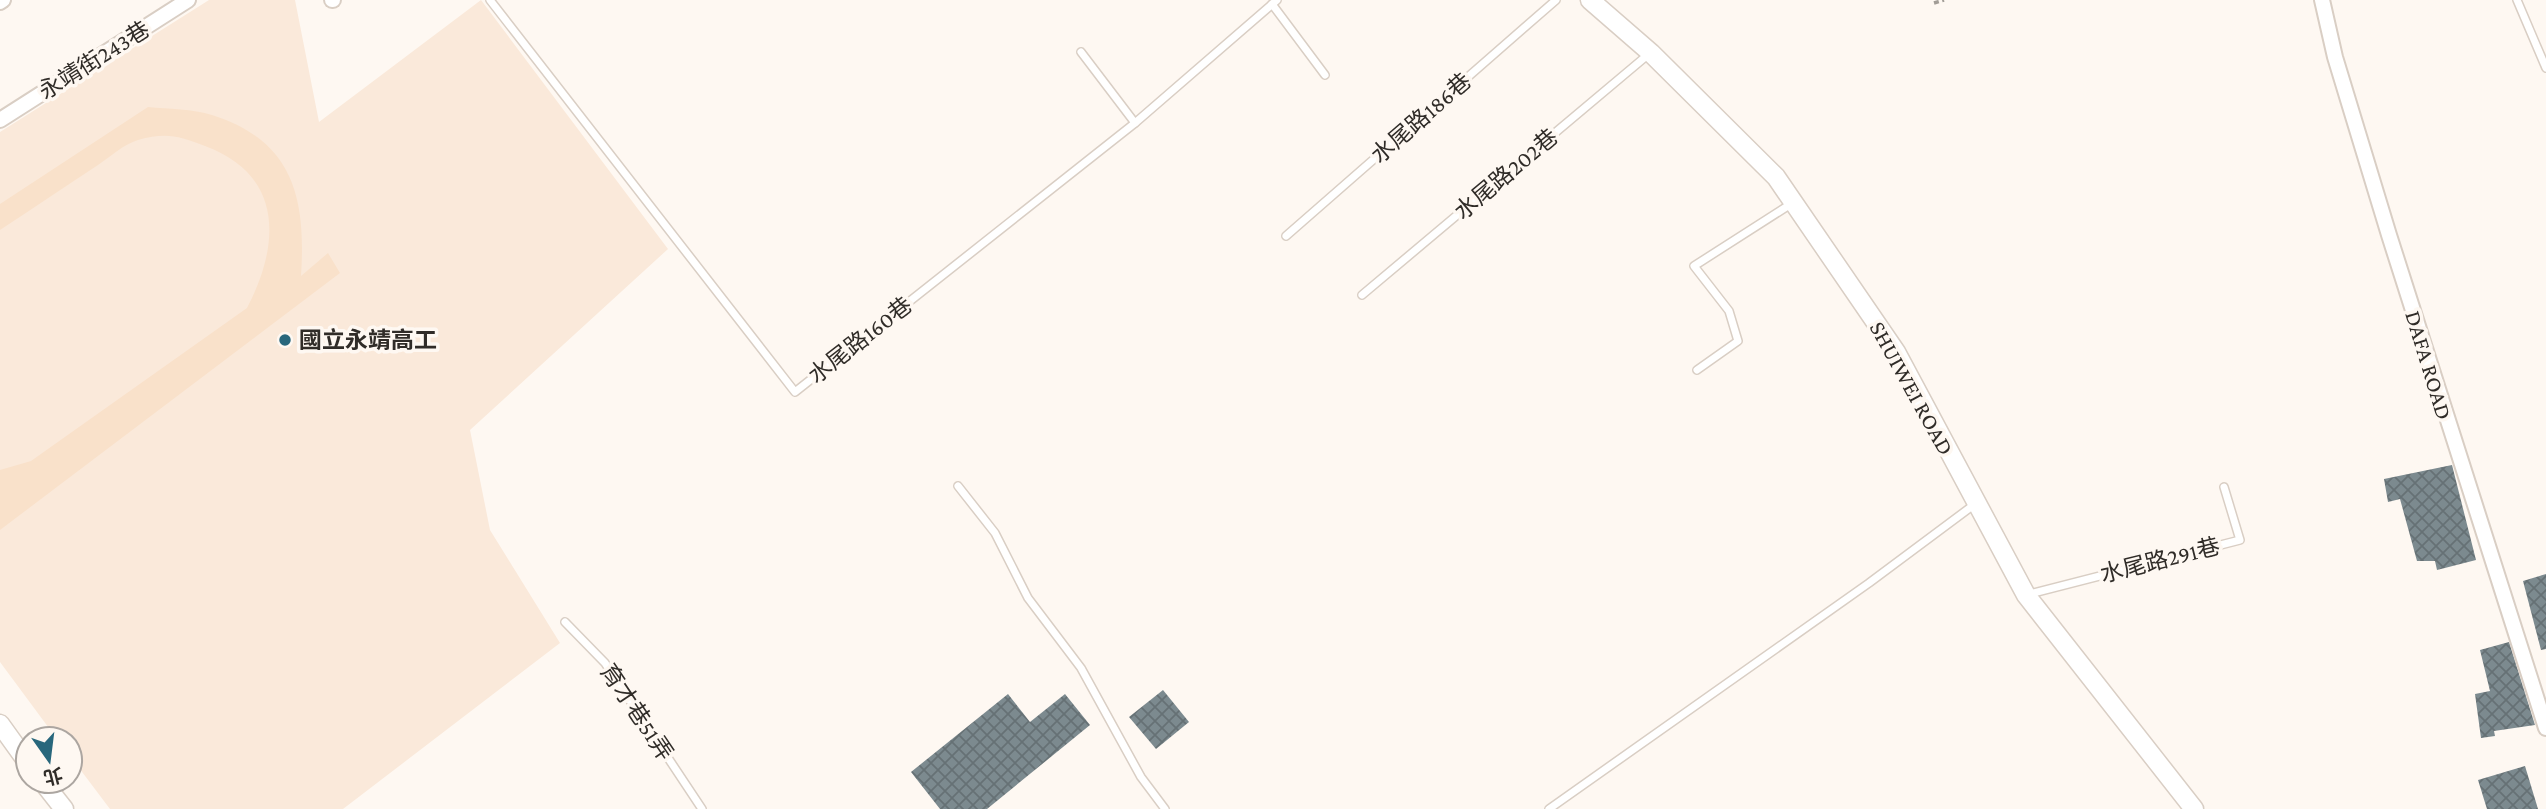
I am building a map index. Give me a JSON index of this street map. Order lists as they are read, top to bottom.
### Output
{
  "streets": {
    "street": ["永靖街243巷", "DAFA ROAD", "SHUIWEI ROAD"],
    "lane": [
      "水尾路186巷",
      "水尾路202巷",
      "水尾路160巷",
      "水尾路291巷",
      "育才巷51弄"
    ]
  },
  "crossings": [
    ["水尾路202巷", "SHUIWEI ROAD"],
    ["SHUIWEI ROAD", "水尾路291巷"]
  ],
  "places": ["國立永靖高工"],
  "north": "bottom"
}
